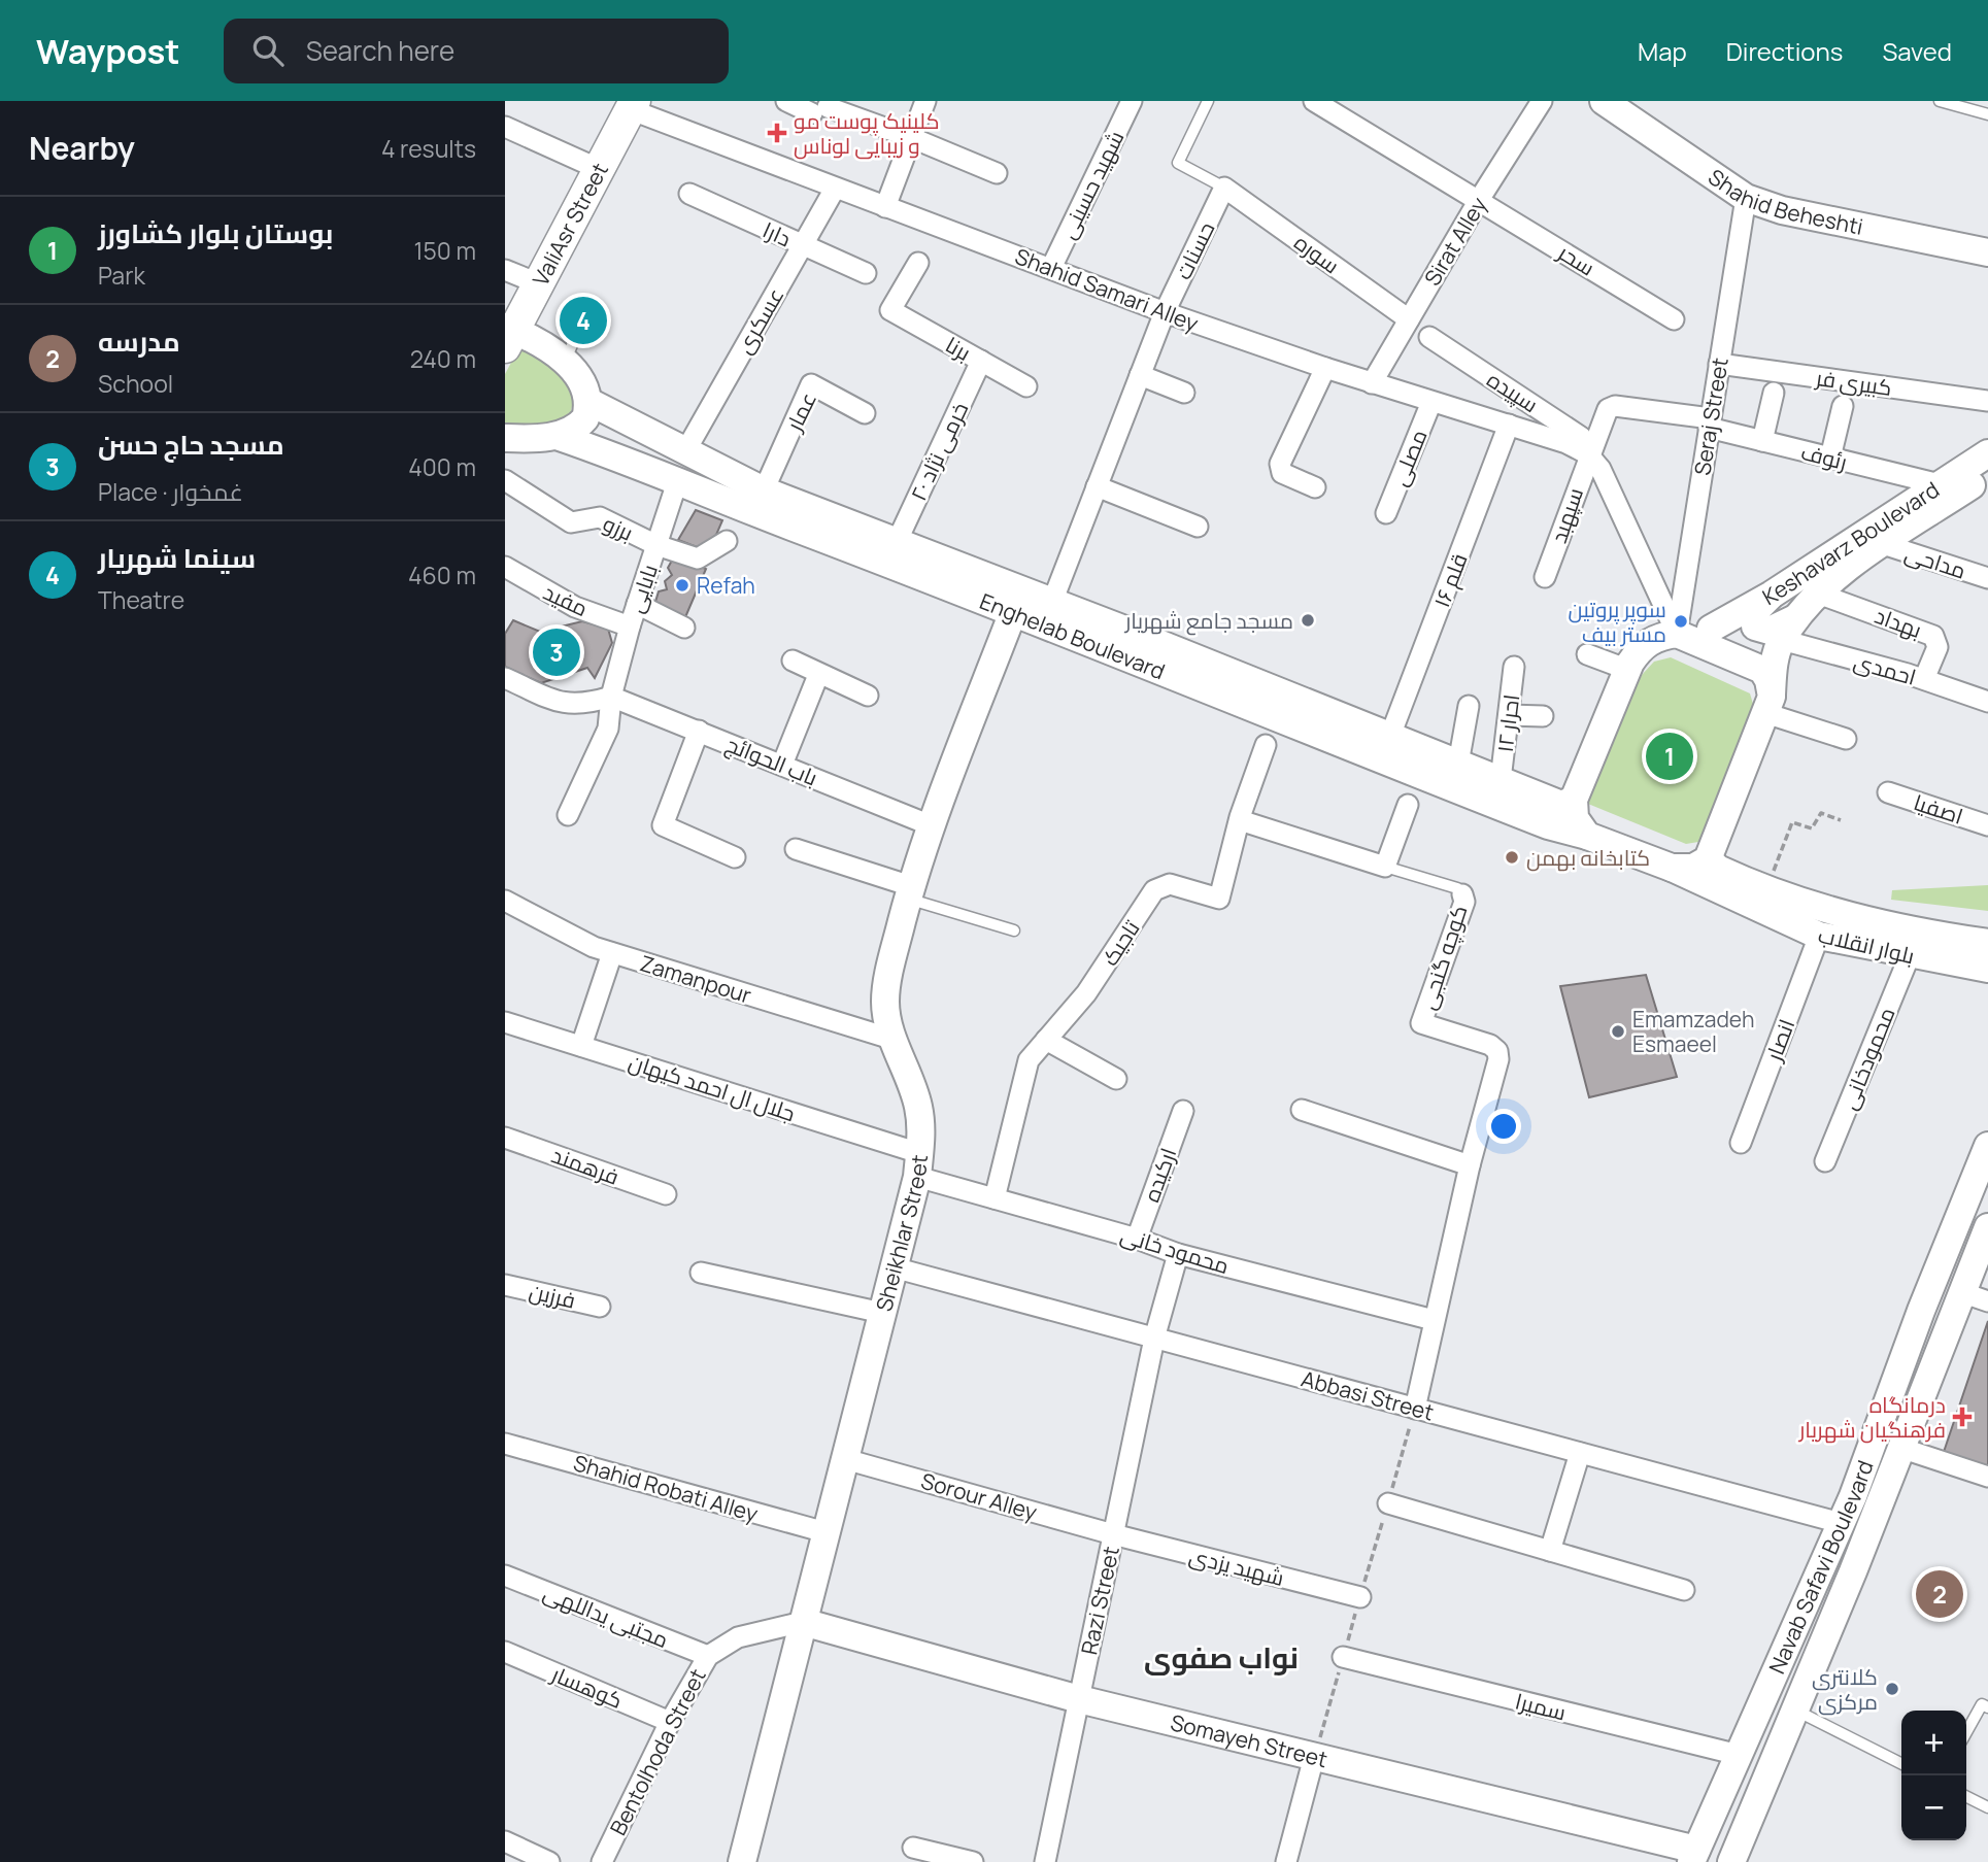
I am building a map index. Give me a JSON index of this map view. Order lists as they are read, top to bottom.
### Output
{
  "streets": {
    "main road": ["ValiAsr Street"],
    "street": [
      "شهید حسینی",
      "Shahid Beheshti",
      "دارا",
      "Sirat Alley",
      "حسنات",
      "سوره",
      "سحر",
      "Shahid Samari Alley",
      "عسکری",
      "برنا",
      "کبیری فر",
      "سپیده",
      "عمار",
      "Seraj Street",
      "خرمی نژاد ۲۰",
      "رئوف",
      "مصلی",
      "سپهبد",
      "برزو",
      "Keshavarz Boulevard",
      "مداحی",
      "قلم ۱۶",
      "بابایی",
      "مفید",
      "بهداد",
      "Enghelab Boulevard",
      "احمدی",
      "احرار ۱۲",
      "باب الحوائج",
      "اصفیا",
      "تاجیک",
      "بلوار انقلاب",
      "کوچه گنجی",
      "Zamanpour",
      "انصار",
      "محمودخانی",
      "جلال ال احمد کیهان",
      "فرهمند",
      "ارکیده",
      "Sheikhlar Street",
      "محمود خانی",
      "فرزین",
      "Abbasi Street",
      "Shahid Robati Alley",
      "Sorour Alley",
      "شهید یزدی",
      "Navab Safavi Boulevard",
      "Razi Street",
      "مجتبی یداللهی",
      "کوهسار",
      "سمیرا",
      "Somayeh Street",
      "Bentolhoda Street"
    ]
  },
  "crossings": [
    ["شهید حسینی", "Shahid Samari Alley"],
    ["Shahid Beheshti", "Seraj Street"],
    ["ValiAsr Street", "Shahid Samari Alley"],
    ["دارا", "عسکری"],
    ["Sirat Alley", "سوره"],
    ["Sirat Alley", "سحر"],
    ["Sirat Alley", "Shahid Samari Alley"],
    ["حسنات", "سوره"],
    ["حسنات", "Shahid Samari Alley"],
    ["حسنات", "Enghelab Boulevard"],
    ["Shahid Samari Alley", "عسکری"],
    ["Shahid Samari Alley", "سپیده"],
    ["Shahid Samari Alley", "مصلی"],
    ["Shahid Samari Alley", "سپهبد"],
    ["Shahid Samari Alley", "قلم ۱۶"],
    ["عسکری", "Enghelab Boulevard"],
    ["برنا", "خرمی نژاد ۲۰"],
    ["کبیری فر", "Seraj Street"],
    ["سپیده", "سپهبد"],
    ["عمار", "Enghelab Boulevard"],
    ["Seraj Street", "رئوف"],
    ["Seraj Street", "Keshavarz Boulevard"],
    ["خرمی نژاد ۲۰", "Enghelab Boulevard"],
    ["رئوف", "Keshavarz Boulevard"],
    ["برزو", "بابایی"],
    ["Keshavarz Boulevard", "مداحی"],
    ["Keshavarz Boulevard", "بهداد"],
    ["Keshavarz Boulevard", "Enghelab Boulevard"],
    ["Keshavarz Boulevard", "احمدی"],
    ["Keshavarz Boulevard", "بلوار انقلاب"],
    ["قلم ۱۶", "Enghelab Boulevard"],
    ["بابایی", "مفید"],
    ["بابایی", "Enghelab Boulevard"],
    ["بابایی", "باب الحوائج"],
    ["بهداد", "احمدی"],
    ["Enghelab Boulevard", "احرار ۱۲"],
    ["Enghelab Boulevard", "بلوار انقلاب"],
    ["Enghelab Boulevard", "Sheikhlar Street"],
    ["باب الحوائج", "Sheikhlar Street"],
    ["تاجیک", "محمود خانی"],
    ["بلوار انقلاب", "انصار"],
    ["بلوار انقلاب", "محمودخانی"],
    ["کوچه گنجی", "محمود خانی"],
    ["کوچه گنجی", "Abbasi Street"],
    ["Zamanpour", "Sheikhlar Street"],
    ["جلال ال احمد کیهان", "Sheikhlar Street"],
    ["جلال ال احمد کیهان", "محمود خانی"],
    ["ارکیده", "محمود خانی"],
    ["Sheikhlar Street", "محمود خانی"],
    ["Sheikhlar Street", "Abbasi Street"],
    ["Sheikhlar Street", "Shahid Robati Alley"],
    ["Sheikhlar Street", "Sorour Alley"],
    ["Sheikhlar Street", "Somayeh Street"],
    ["Sheikhlar Street", "Bentolhoda Street"],
    ["محمود خانی", "Razi Street"],
    ["Abbasi Street", "Navab Safavi Boulevard"],
    ["Abbasi Street", "Razi Street"],
    ["Sorour Alley", "شهید یزدی"],
    ["Sorour Alley", "Razi Street"],
    ["شهید یزدی", "Razi Street"],
    ["Navab Safavi Boulevard", "سمیرا"],
    ["Navab Safavi Boulevard", "Somayeh Street"],
    ["Razi Street", "Somayeh Street"],
    ["مجتبی یداللهی", "Bentolhoda Street"],
    ["کوهسار", "Bentolhoda Street"],
    ["Somayeh Street", "Bentolhoda Street"]
  ],
  "districts": ["نواب صفوی"],
  "places": {
    "health": ["کلینیک پوست مو و زیبایی لوناس", "درمانگاه فرهنگیان شهریار"],
    "other": [
      "Refah",
      "مسجد جامع شهریار",
      "سوپر پروتین مستر بیف",
      "کتابخانه بهمن",
      "Emamzadeh Esmaeel",
      "کلانتری مرکزی"
    ]
  },
  "page": {
    "header": "Waypost",
    "search": "Search here",
    "nav": ["Map", "Directions", "Saved"],
    "heading": ["Nearby", "4 results"],
    "list": [
      {
        "mark": "1",
        "name": "بوستان بلوار کشاورز",
        "note": "Park",
        "value": "150 m"
      },
      {
        "mark": "2",
        "name": "مدرسه",
        "note": "School",
        "value": "240 m"
      },
      {
        "mark": "3",
        "name": "مسجد حاج حسن",
        "note": "Place · غمخوار",
        "value": "400 m"
      },
      {
        "mark": "4",
        "name": "سینما شهریار",
        "note": "Theatre",
        "value": "460 m"
      }
    ],
    "pins": [
      "4",
      "3",
      "1",
      "2"
    ],
    "map_buttons": ["+", "−"]
  }
}
